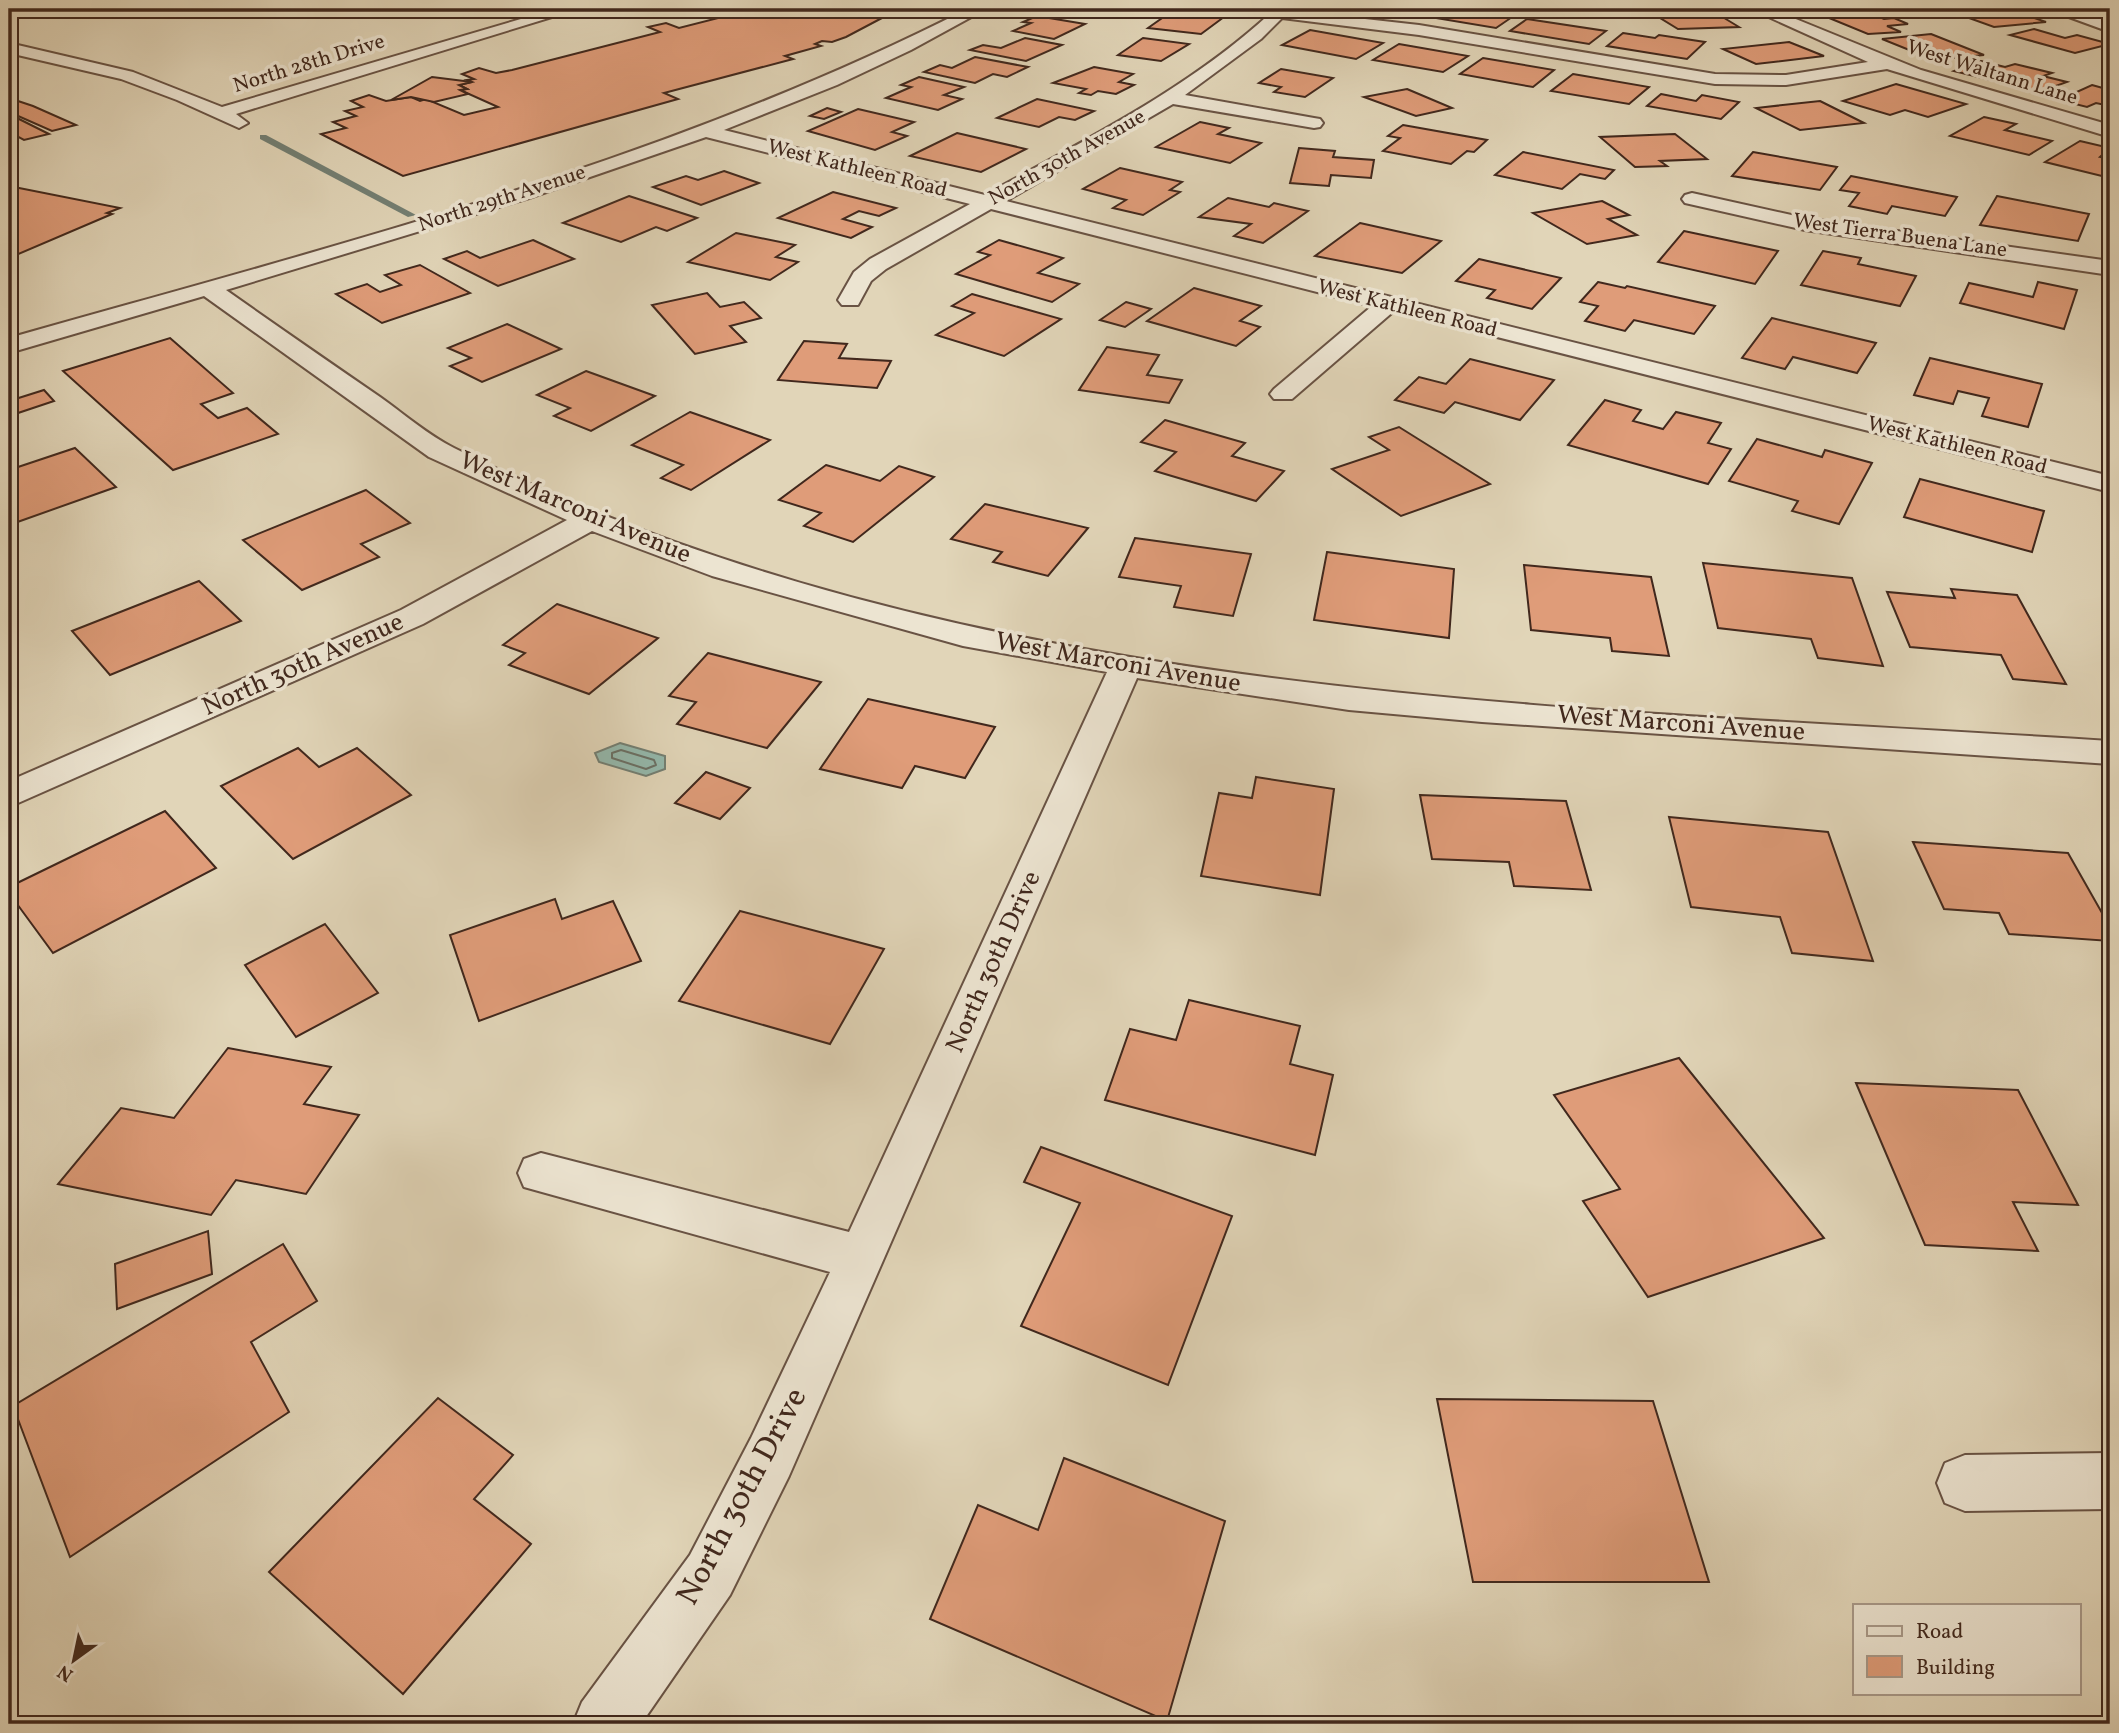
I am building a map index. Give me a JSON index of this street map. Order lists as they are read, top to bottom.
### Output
{
  "streets": {
    "street": [
      "North 28th Drive",
      "West Waltann Lane",
      "North 30th Avenue",
      "West Kathleen Road",
      "North 29th Avenue",
      "West Tierra Buena Lane",
      "West Marconi Avenue",
      "North 30th Drive"
    ]
  },
  "crossings": [
    ["West Waltann Lane", "North 30th Avenue"],
    ["North 30th Avenue", "West Kathleen Road"],
    ["North 30th Avenue", "West Marconi Avenue"],
    ["West Kathleen Road", "North 29th Avenue"],
    ["North 29th Avenue", "West Marconi Avenue"],
    ["West Marconi Avenue", "North 30th Drive"]
  ],
  "legend": ["Road", "Building"],
  "north": "bottom left"
}
